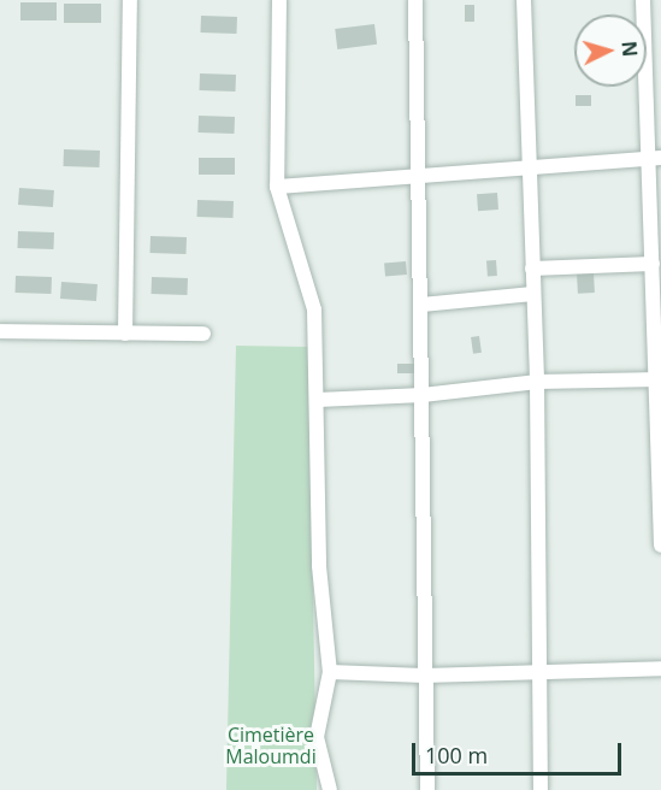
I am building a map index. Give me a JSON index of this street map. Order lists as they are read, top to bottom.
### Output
{
  "parks": ["Cimetière Maloumdi"],
  "scale_bar": "100 m",
  "north": "right"
}
